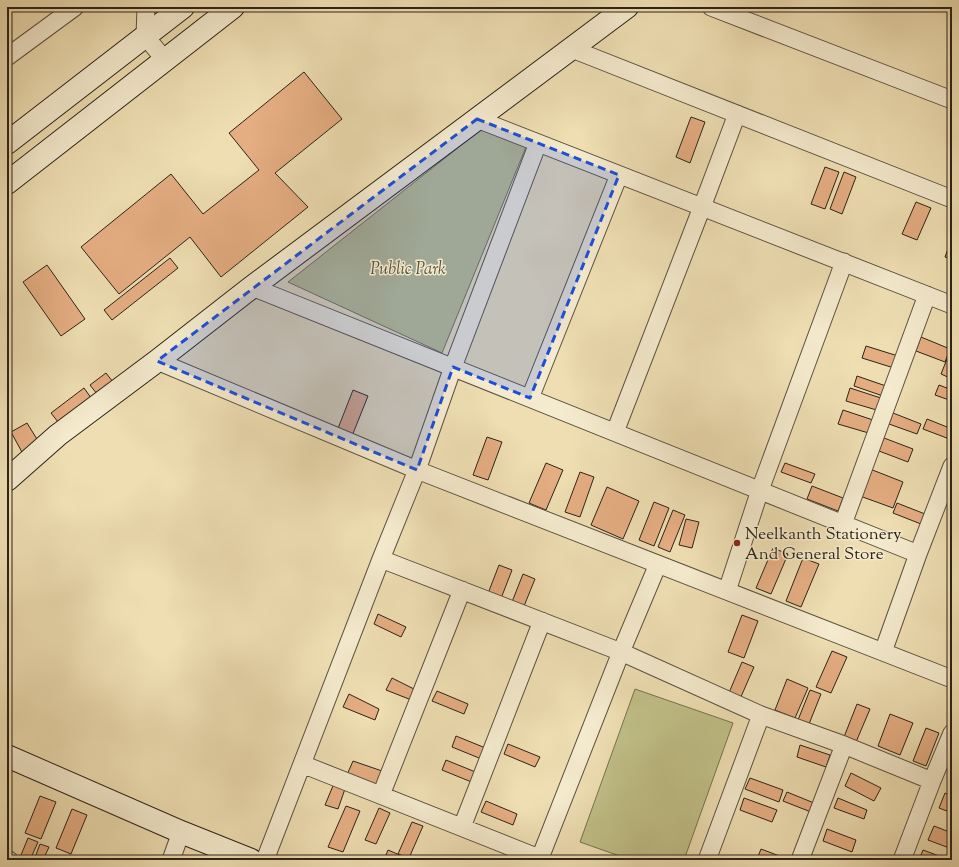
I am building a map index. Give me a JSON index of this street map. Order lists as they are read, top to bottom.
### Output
{
  "parks": ["Public Park"],
  "places": ["Neelkanth Stationery And General Store"]
}
